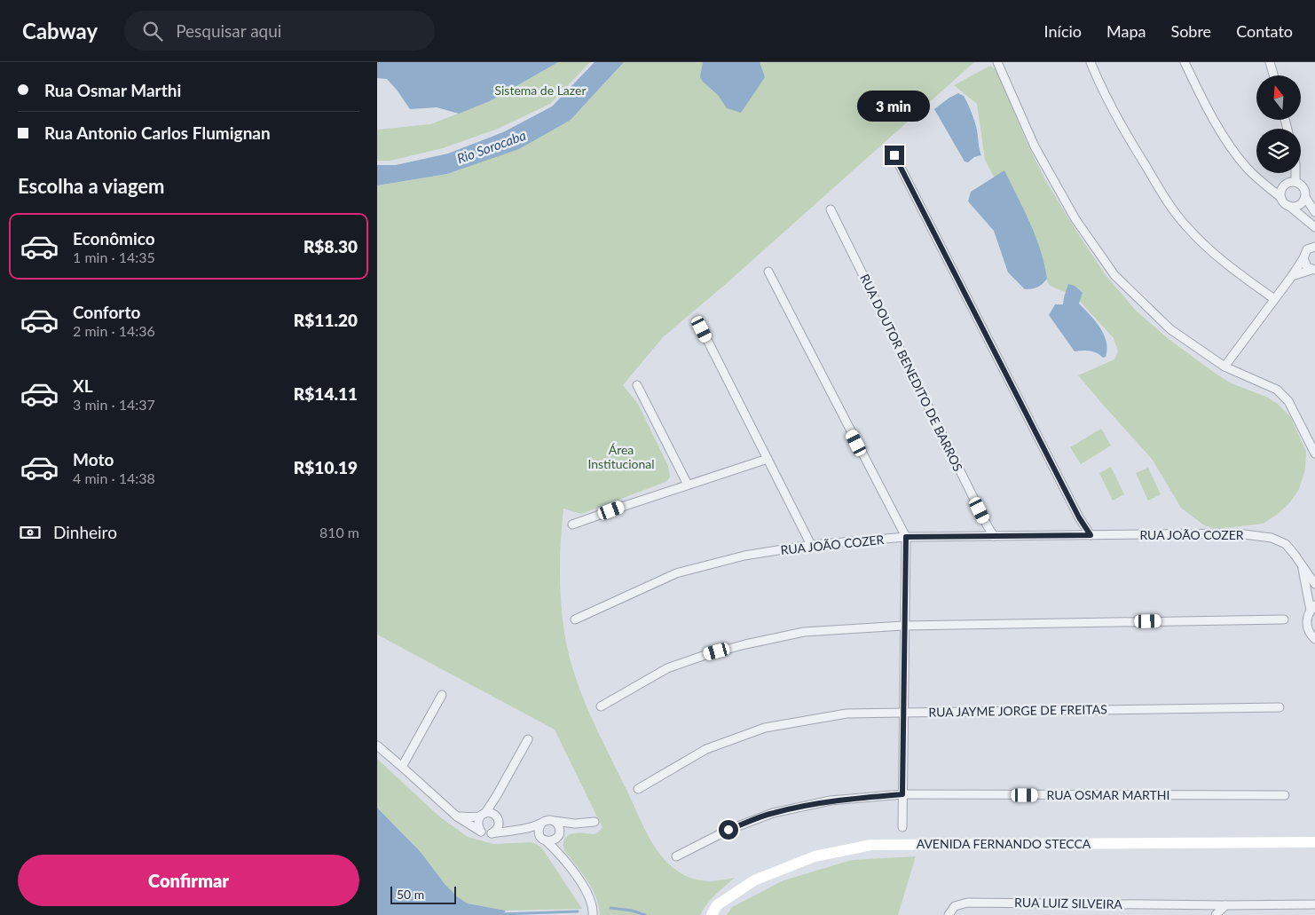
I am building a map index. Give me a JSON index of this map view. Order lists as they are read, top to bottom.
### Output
{
  "streets": {
    "street": [
      "RUA DOUTOR BENEDITO DE BARROS",
      "RUA JOÃO COZER",
      "RUA JAYME JORGE DE FREITAS",
      "RUA OSMAR MARTHI",
      "AVENIDA FERNANDO STECCA",
      "RUA LUIZ SILVEIRA"
    ]
  },
  "crossings": [
    ["RUA DOUTOR BENEDITO DE BARROS", "RUA JOÃO COZER"]
  ],
  "water": ["Rio Sorocaba"],
  "parks": ["Sistema de Lazer", "Área Institucional"],
  "scale_bar": "50 m",
  "north": "top",
  "page": {
    "header": "Cabway",
    "search": "Pesquisar aqui",
    "nav": [
      "Início",
      "Mapa",
      "Sobre",
      "Contato"
    ],
    "banner": ["Rua Osmar Marthi", "Rua Antonio Carlos Flumignan"],
    "bubble": "3 min",
    "heading": "Escolha a viagem",
    "list": [
      {
        "name": "Econômico",
        "note": "1 min · 14:35",
        "value": "R$8.30"
      },
      {
        "name": "Conforto",
        "note": "2 min · 14:36",
        "value": "R$11.20"
      },
      {
        "name": "XL",
        "note": "3 min · 14:37",
        "value": "R$14.11"
      },
      {
        "name": "Moto",
        "note": "4 min · 14:38",
        "value": "R$10.19"
      }
    ],
    "pay": ["Dinheiro", "810 m"],
    "buttons": "Confirmar",
    "scale": "50 m"
  }
}
